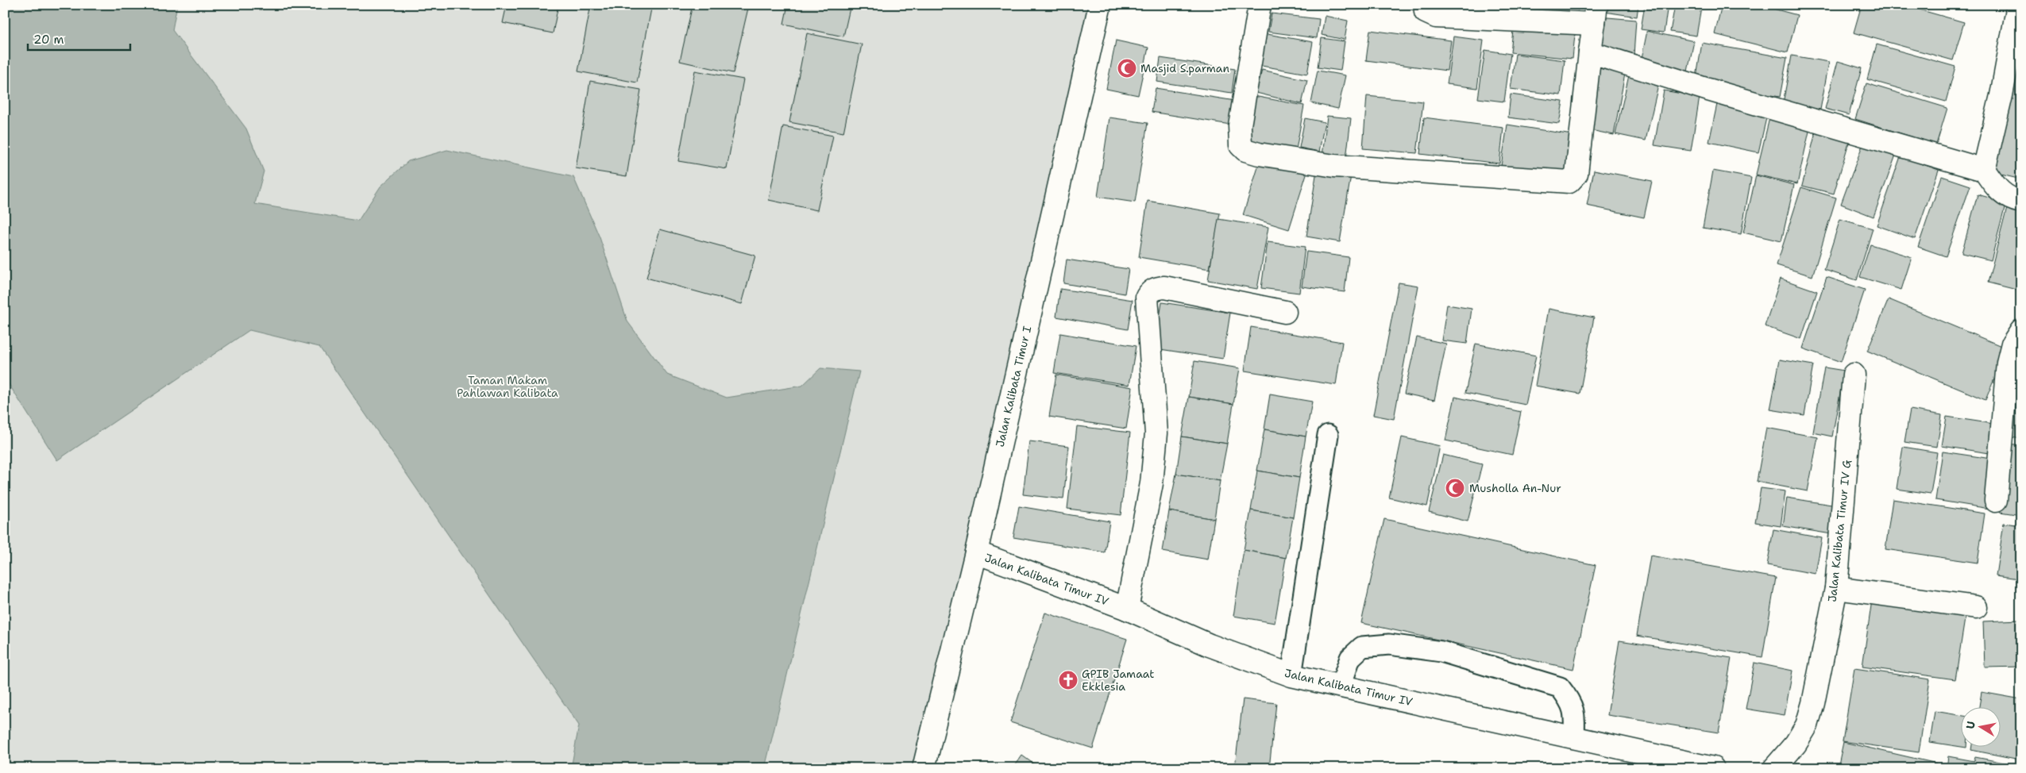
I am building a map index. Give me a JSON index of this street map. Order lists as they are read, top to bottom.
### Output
{
  "streets": {
    "street": ["Jalan Kalibata Timur I", "Jalan Kalibata Timur IV G", "Jalan Kalibata Timur IV"]
  },
  "crossings": [
    ["Jalan Kalibata Timur I", "Jalan Kalibata Timur IV"]
  ],
  "parks": ["Taman Makam Pahlawan Kalibata"],
  "places": {
    "mosque": ["Masjid S.parman", "Musholla An-Nur"],
    "church": ["GPIB Jamaat Ekklesia"]
  },
  "scale_bar": "20 m",
  "north": "left"
}
